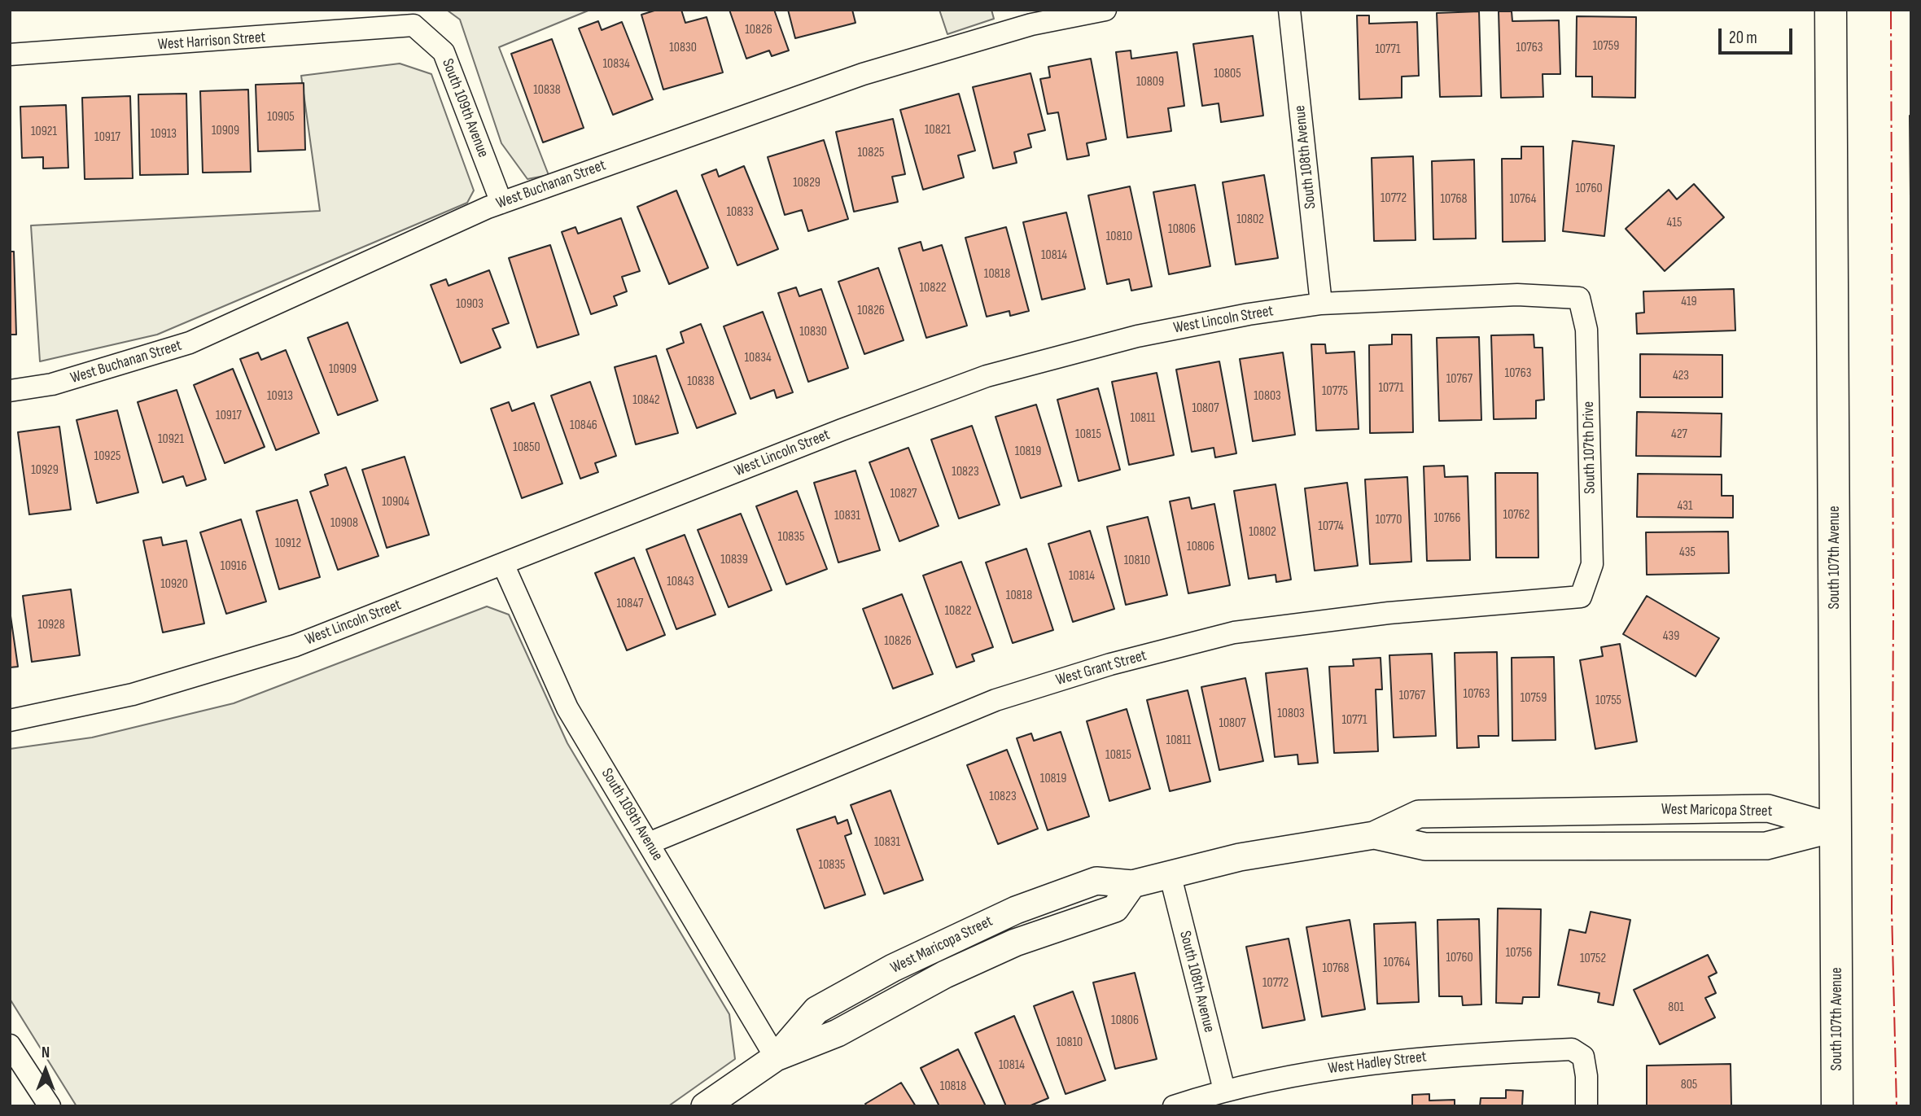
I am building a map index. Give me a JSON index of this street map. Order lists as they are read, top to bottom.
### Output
{
  "streets": {
    "main road": ["South 107th Avenue"],
    "street": [
      "West Harrison Street",
      "South 109th Avenue",
      "South 108th Avenue",
      "West Buchanan Street",
      "West Lincoln Street",
      "South 107th Drive",
      "West Grant Street",
      "West Maricopa Street",
      "West Hadley Street"
    ]
  },
  "crossings": [
    ["West Harrison Street", "South 109th Avenue"],
    ["South 109th Avenue", "West Buchanan Street"],
    ["South 109th Avenue", "West Lincoln Street"],
    ["South 109th Avenue", "West Grant Street"],
    ["South 109th Avenue", "West Maricopa Street"],
    ["South 108th Avenue", "West Lincoln Street"],
    ["South 108th Avenue", "West Maricopa Street"],
    ["South 108th Avenue", "West Hadley Street"],
    ["West Lincoln Street", "South 107th Drive"],
    ["South 107th Drive", "West Grant Street"],
    ["South 107th Avenue", "West Maricopa Street"]
  ],
  "house_numbers": [
    "10826",
    "10759",
    "10830",
    "10763",
    "10771",
    "10834",
    "10805",
    "10809",
    "10838",
    "10905",
    "10821",
    "10909",
    "10921",
    "10913",
    "10917",
    "10825",
    "10829",
    "10760",
    "10772",
    "10768",
    "10764",
    "10833",
    "10802",
    "415",
    "10806",
    "10810",
    "10814",
    "10818",
    "10822",
    "419",
    "10903",
    "10826",
    "10830",
    "10834",
    "10909",
    "10763",
    "423",
    "10767",
    "10838",
    "10771",
    "10775",
    "10913",
    "10803",
    "10842",
    "10807",
    "10917",
    "10811",
    "10846",
    "10815",
    "427",
    "10921",
    "10850",
    "10819",
    "10925",
    "10929",
    "10823",
    "10827",
    "10904",
    "431",
    "10762",
    "10831",
    "10766",
    "10770",
    "10908",
    "10774",
    "10802",
    "10835",
    "10912",
    "10806",
    "435",
    "10839",
    "10810",
    "10916",
    "10814",
    "10843",
    "10920",
    "10818",
    "10847",
    "10822",
    "10928",
    "439",
    "10826",
    "10763",
    "10767",
    "10759",
    "10755",
    "10803",
    "10771",
    "10807",
    "10811",
    "10815",
    "10819",
    "10823",
    "10831",
    "10835",
    "10756",
    "10760",
    "10752",
    "10764",
    "10768",
    "10772",
    "801",
    "10806",
    "10810",
    "10814",
    "805",
    "10818"
  ],
  "scale_bar": "20 m",
  "north": "top"
}
